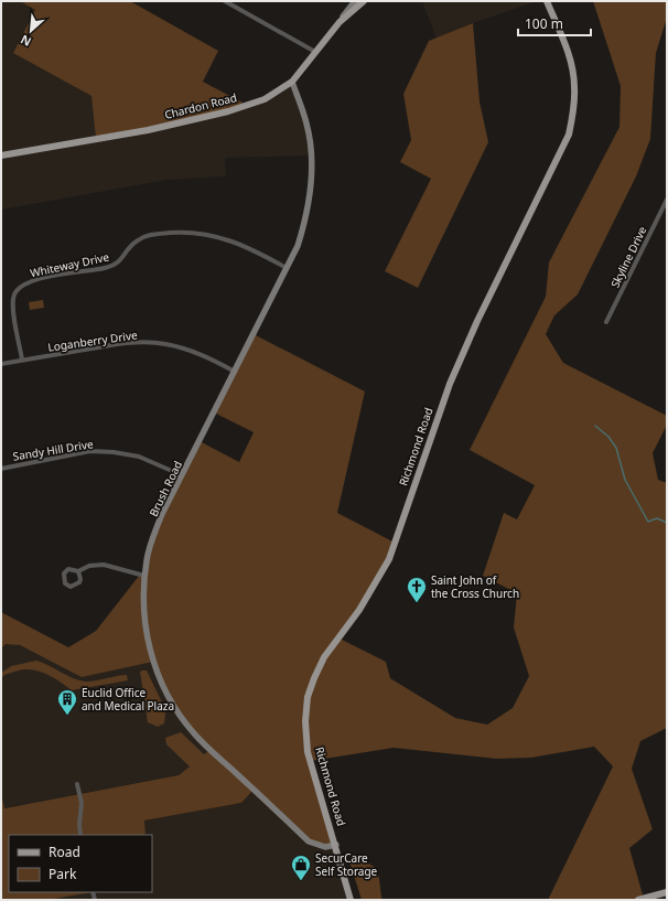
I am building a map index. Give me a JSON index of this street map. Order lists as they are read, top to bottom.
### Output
{
  "streets": {
    "main road": ["Chardon Road", "Richmond Road"],
    "street": [
      "Skyline Drive",
      "Whiteway Drive",
      "Loganberry Drive",
      "Sandy Hill Drive",
      "Brush Road"
    ]
  },
  "crossings": [
    ["Chardon Road", "Brush Road"],
    ["Whiteway Drive", "Loganberry Drive"],
    ["Whiteway Drive", "Brush Road"],
    ["Loganberry Drive", "Brush Road"],
    ["Richmond Road", "Brush Road"],
    ["Sandy Hill Drive", "Brush Road"]
  ],
  "places": {
    "church": ["Saint John of the Cross Church"],
    "building": ["Euclid Office and Medical Plaza"],
    "shop": ["SecurCare Self Storage"]
  },
  "legend": ["Road", "Park"],
  "scale_bar": "100 m",
  "north": "bottom left"
}
